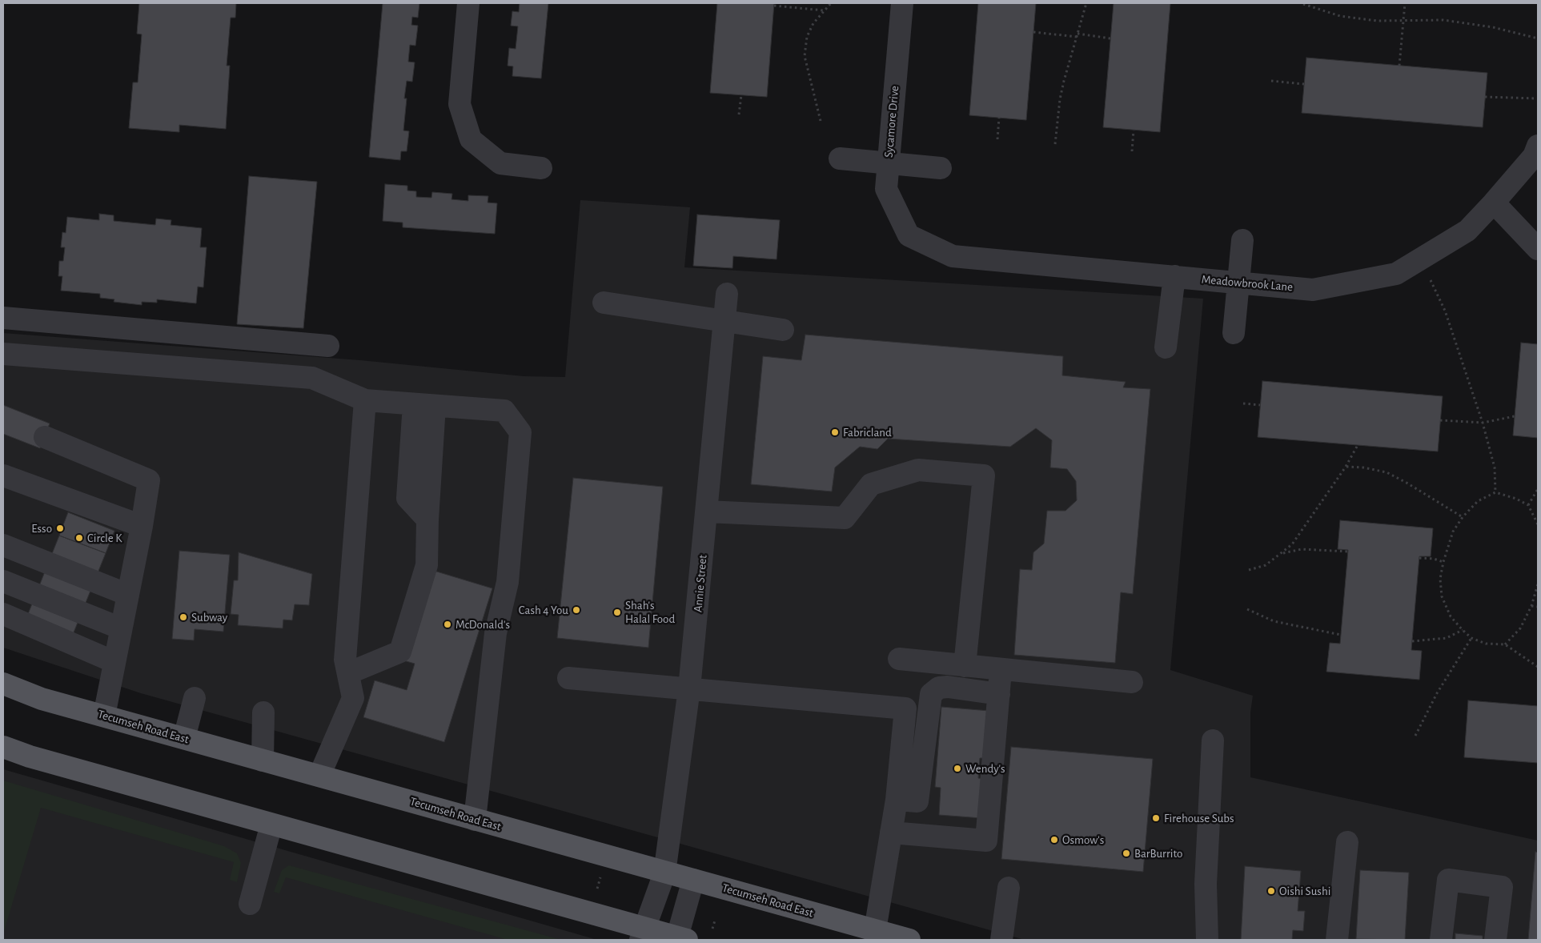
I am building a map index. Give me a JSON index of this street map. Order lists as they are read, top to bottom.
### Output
{
  "streets": {
    "main road": ["Tecumseh Road East"],
    "street": ["Sycamore Drive", "Meadowbrook Lane", "Annie Street"]
  },
  "crossings": [
    ["Sycamore Drive", "Meadowbrook Lane"],
    ["Annie Street", "Tecumseh Road East"]
  ],
  "places": [
    "Fabricland",
    "Esso",
    "Circle K",
    "Cash 4 You",
    "Shah's Halal Food",
    "Subway",
    "McDonald's",
    "Wendy's",
    "Firehouse Subs",
    "Osmow's",
    "BarBurrito",
    "Oishi Sushi"
  ]
}
